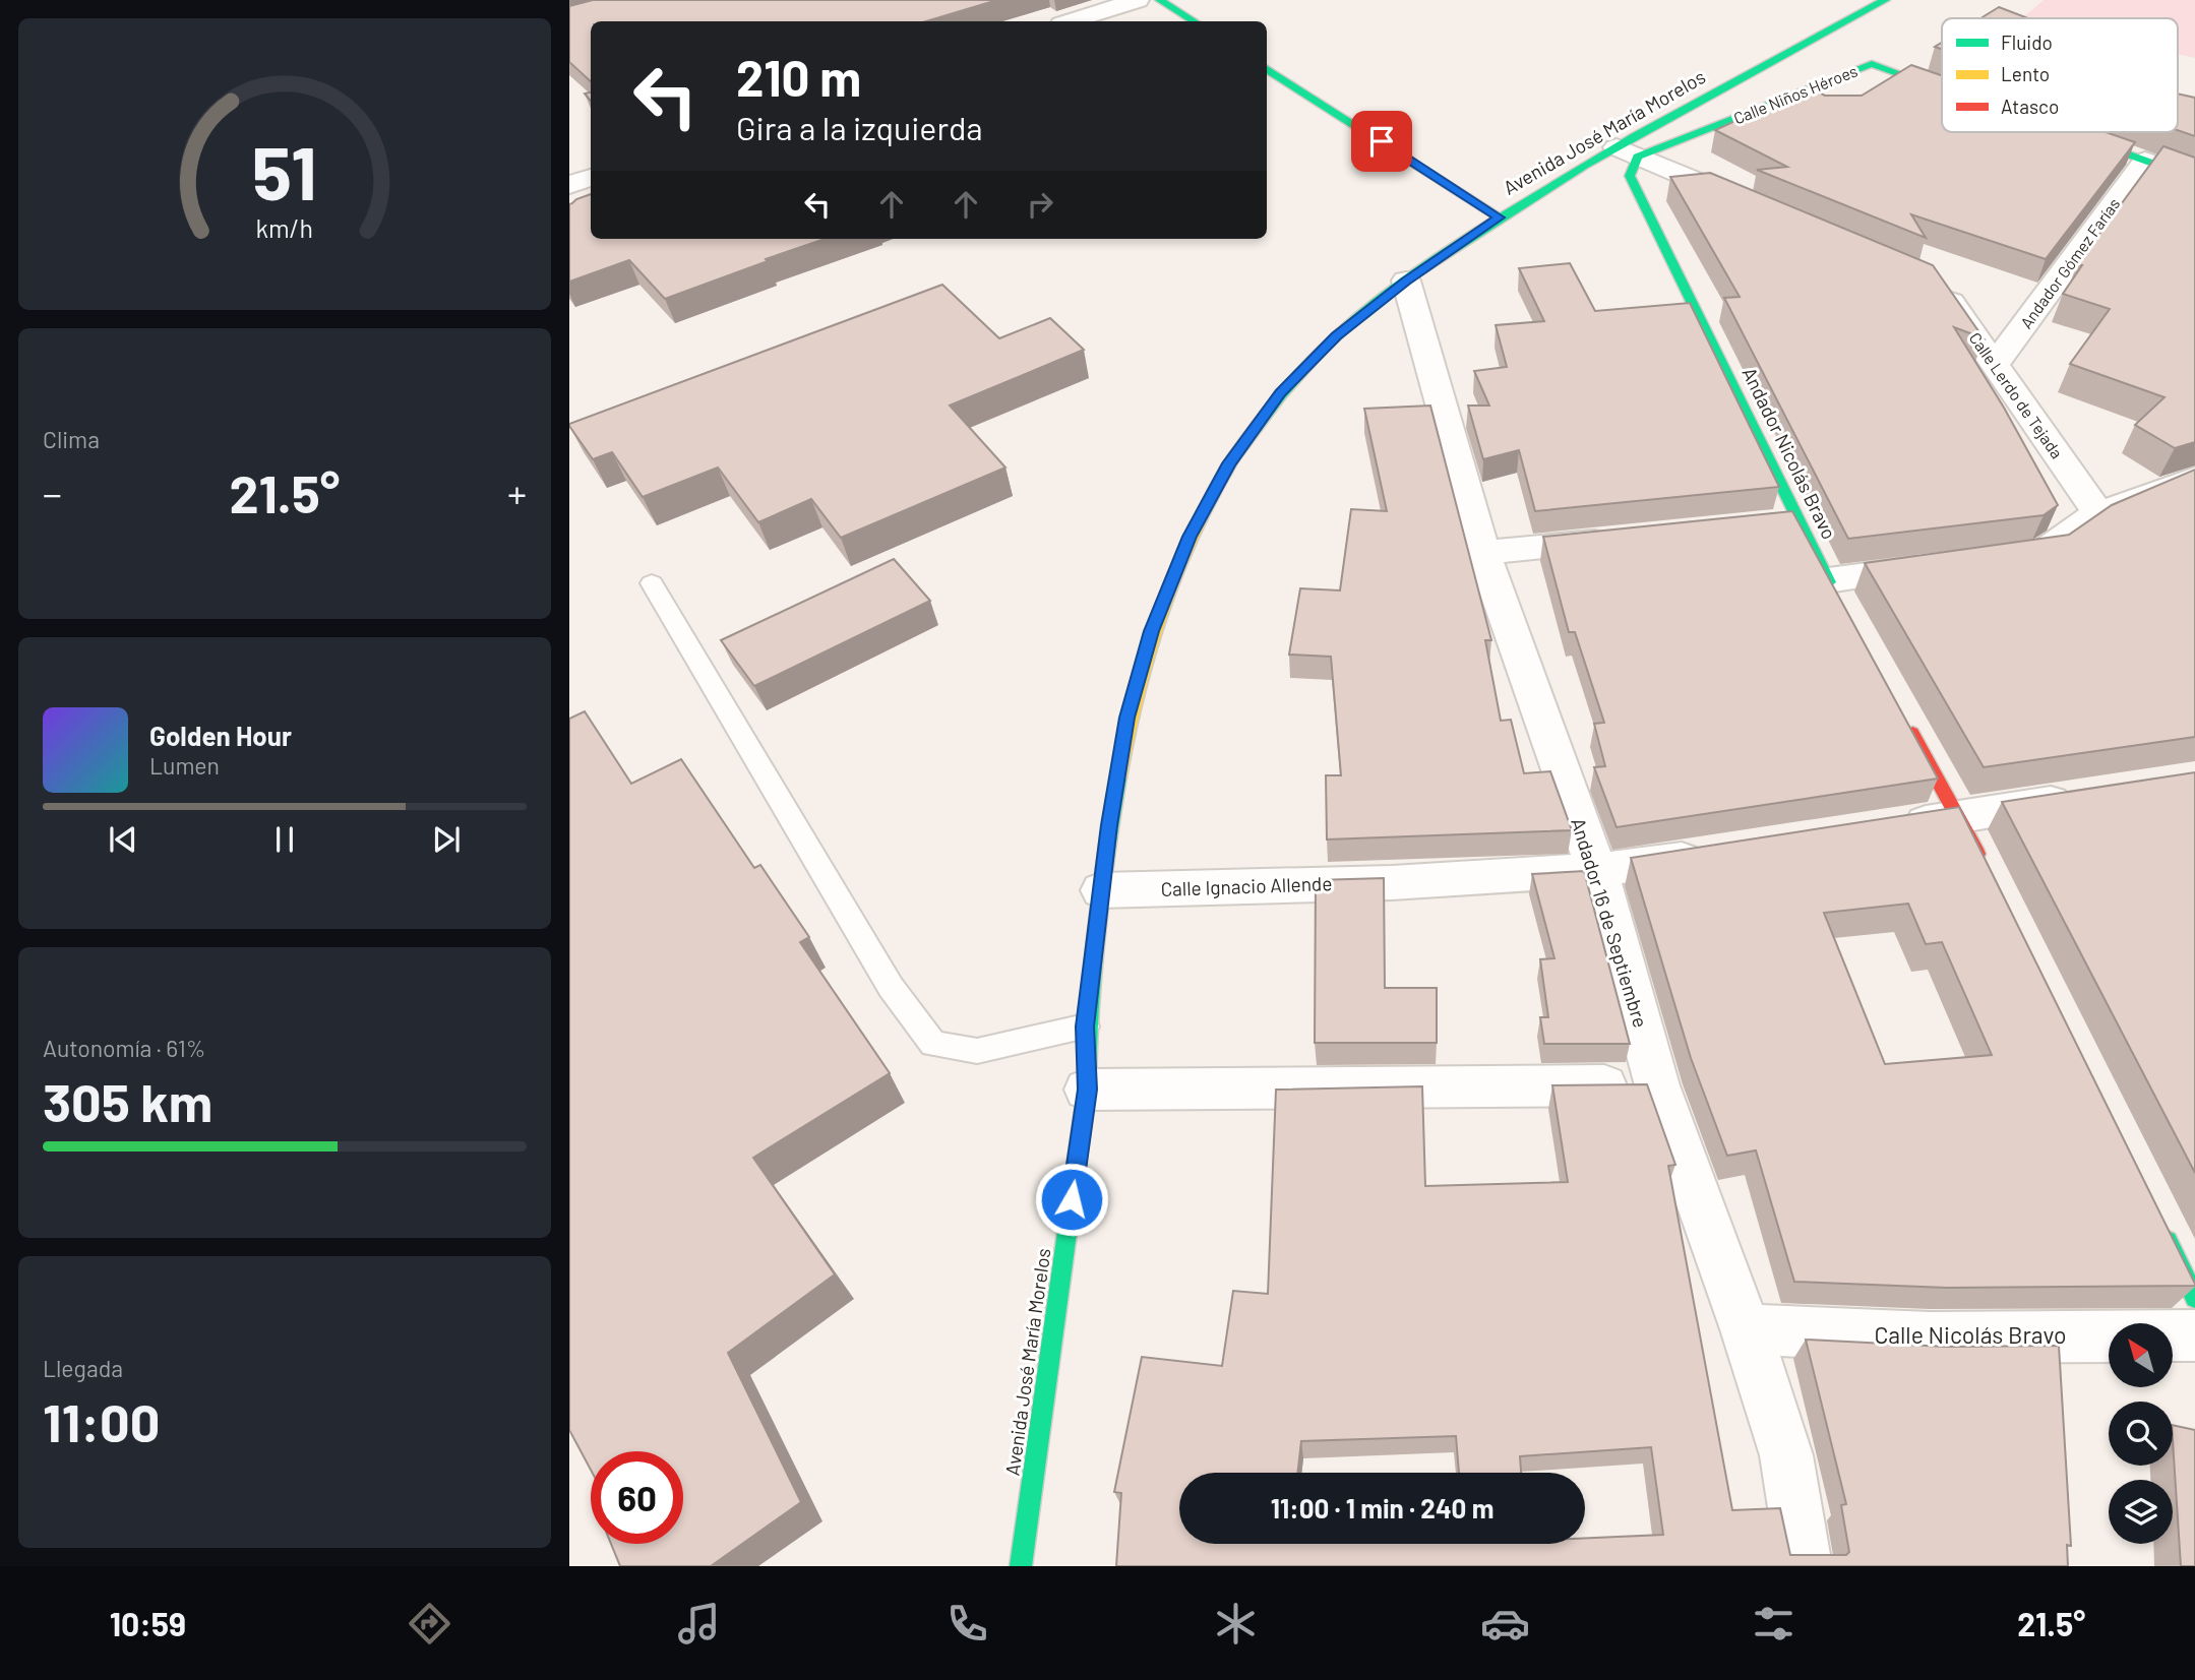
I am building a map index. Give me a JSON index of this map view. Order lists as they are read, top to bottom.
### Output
{
  "streets": {
    "main road": ["Calle Niños Héroes", "Avenida José María Morelos", "Andador Nicolás Bravo"],
    "street": [
      "Andador Gómez Farías",
      "Calle Lerdo de Tejada",
      "Calle Ignacio Allende",
      "Andador 16 de Septiembre",
      "Calle Nicolás Bravo"
    ]
  },
  "crossings": [
    ["Calle Niños Héroes", "Avenida José María Morelos"],
    ["Calle Niños Héroes", "Andador Nicolás Bravo"],
    ["Avenida José María Morelos", "Andador Nicolás Bravo"],
    ["Avenida José María Morelos", "Calle Ignacio Allende"],
    ["Avenida José María Morelos", "Andador 16 de Septiembre"],
    ["Andador Gómez Farías", "Calle Lerdo de Tejada"],
    ["Calle Ignacio Allende", "Andador 16 de Septiembre"],
    ["Andador 16 de Septiembre", "Calle Nicolás Bravo"]
  ],
  "legend": ["Fluido", "Lento", "Atasco"],
  "north": "top left",
  "page": {
    "turn": ["210 m", "Gira a la izquierda"],
    "tile": [
      "Clima",
      ["Autonomía · 61%", "305 km"],
      ["Llegada", "11:00"]
    ],
    "heat": ["−", "21.5°", "+"],
    "song": ["Golden Hour", "Lumen"],
    "limit": "60",
    "trip": "11:00 · 1 min · 240 m",
    "tabs": ["10:59", "21.5°"],
    "gauge": ["51", "km/h"]
  }
}
